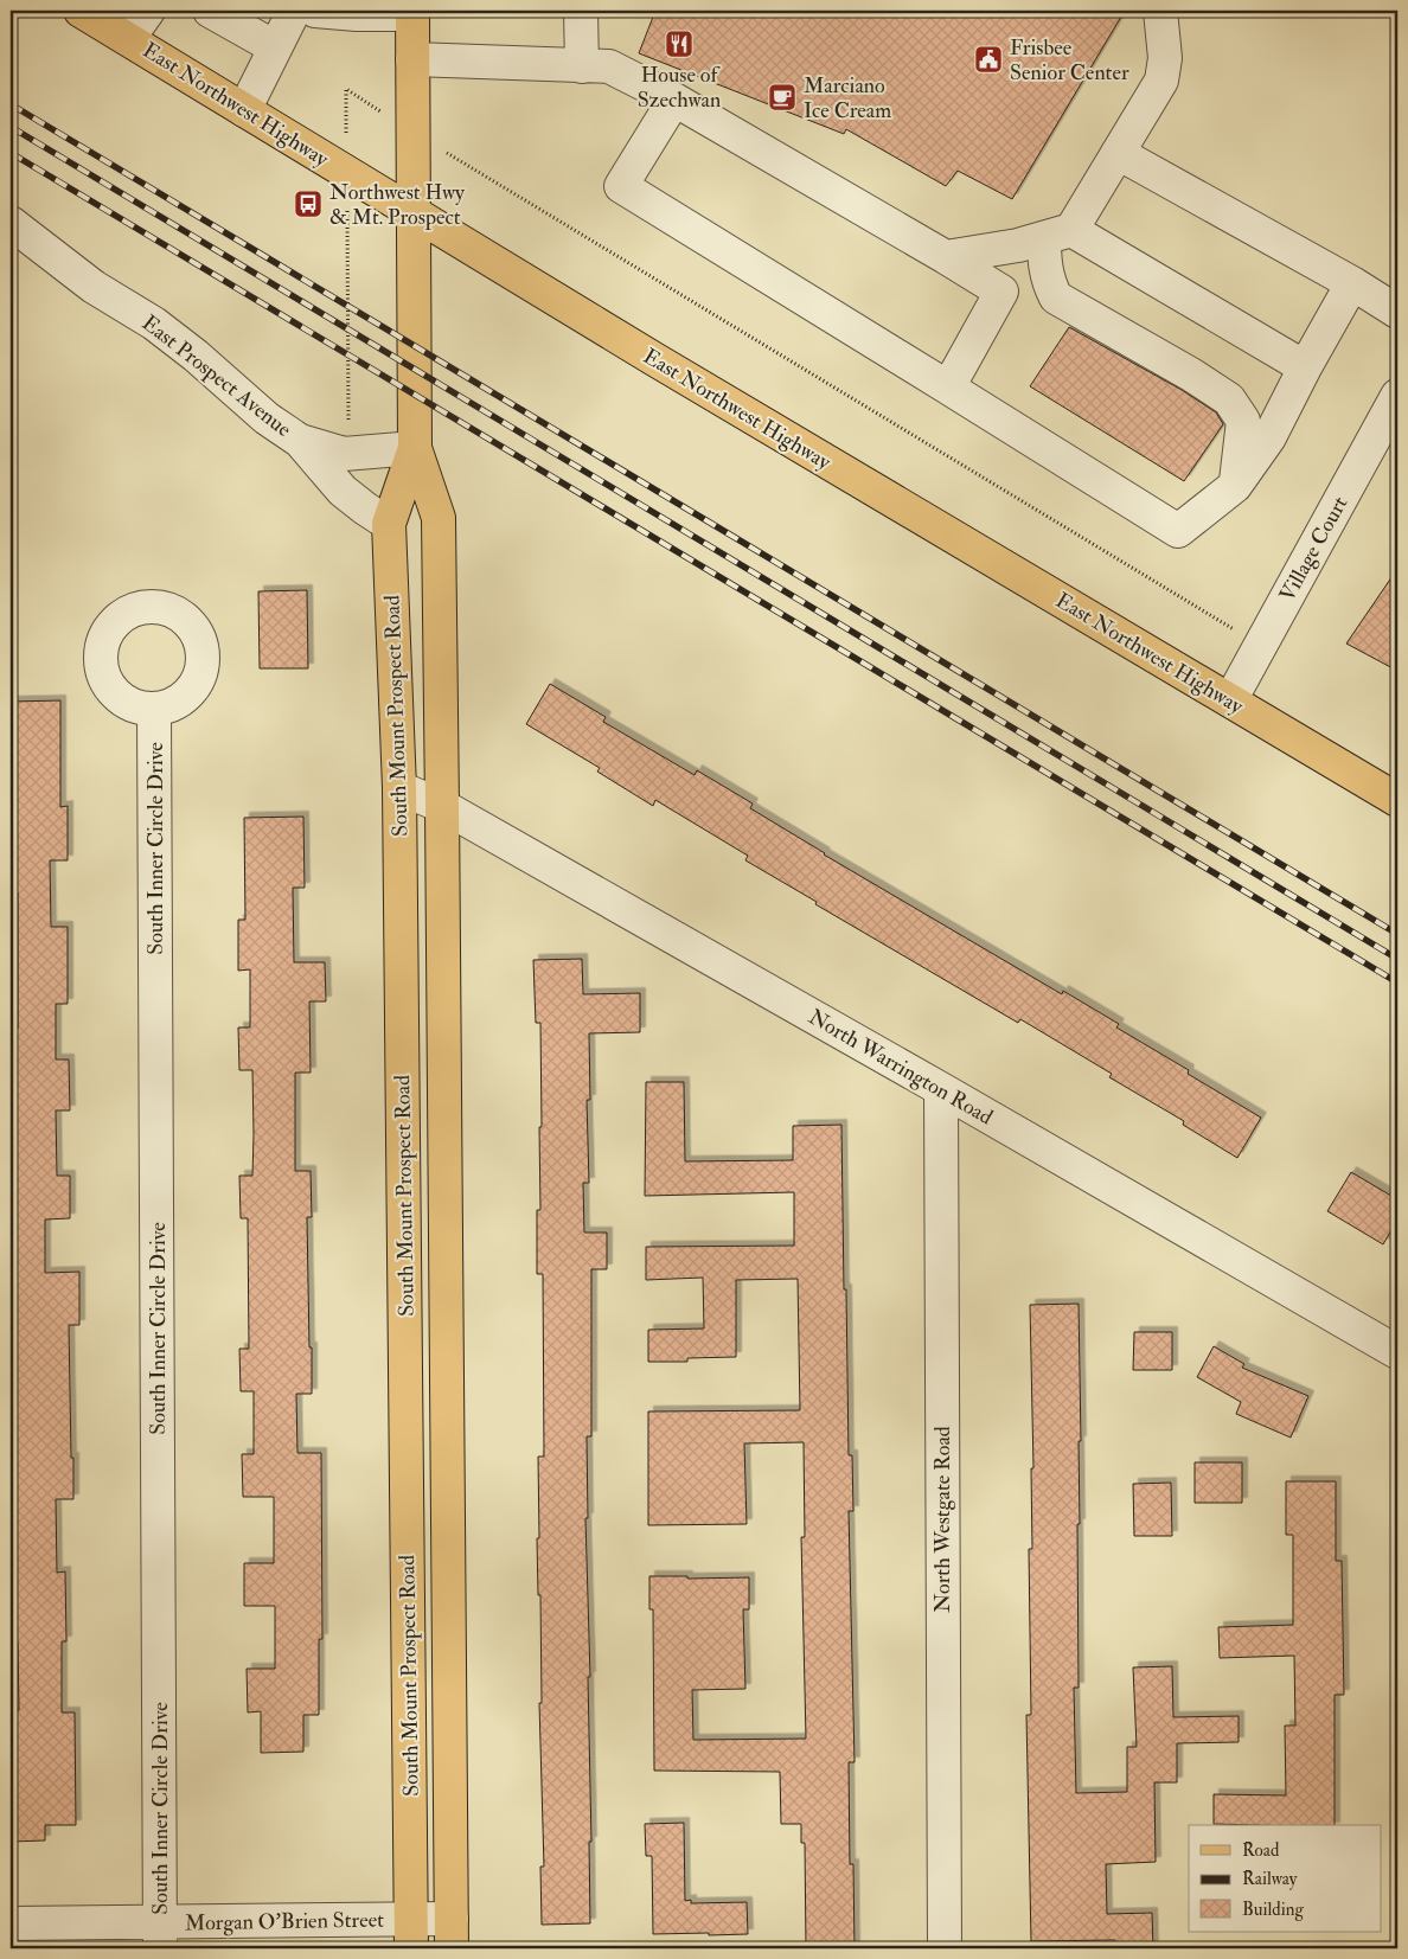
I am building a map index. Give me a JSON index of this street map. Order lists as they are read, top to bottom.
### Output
{
  "streets": {
    "main road": ["East Northwest Highway", "South Mount Prospect Road"],
    "street": [
      "East Prospect Avenue",
      "Village Court",
      "South Inner Circle Drive",
      "North Warrington Road",
      "North Westgate Road",
      "Morgan O'Brien Street"
    ]
  },
  "crossings": [
    ["East Northwest Highway", "Village Court"],
    ["East Northwest Highway", "South Mount Prospect Road"],
    ["East Prospect Avenue", "South Mount Prospect Road"],
    ["South Mount Prospect Road", "North Warrington Road"],
    ["South Mount Prospect Road", "Morgan O'Brien Street"],
    ["South Inner Circle Drive", "Morgan O'Brien Street"],
    ["North Warrington Road", "North Westgate Road"]
  ],
  "places": {
    "restaurant": ["House of Szechwan"],
    "public building": ["Frisbee Senior Center"],
    "cafe": ["Marciano Ice Cream"],
    "bus stop": ["Northwest Hwy & Mt. Prospect"]
  },
  "legend": ["Road", "Railway", "Building"]
}
